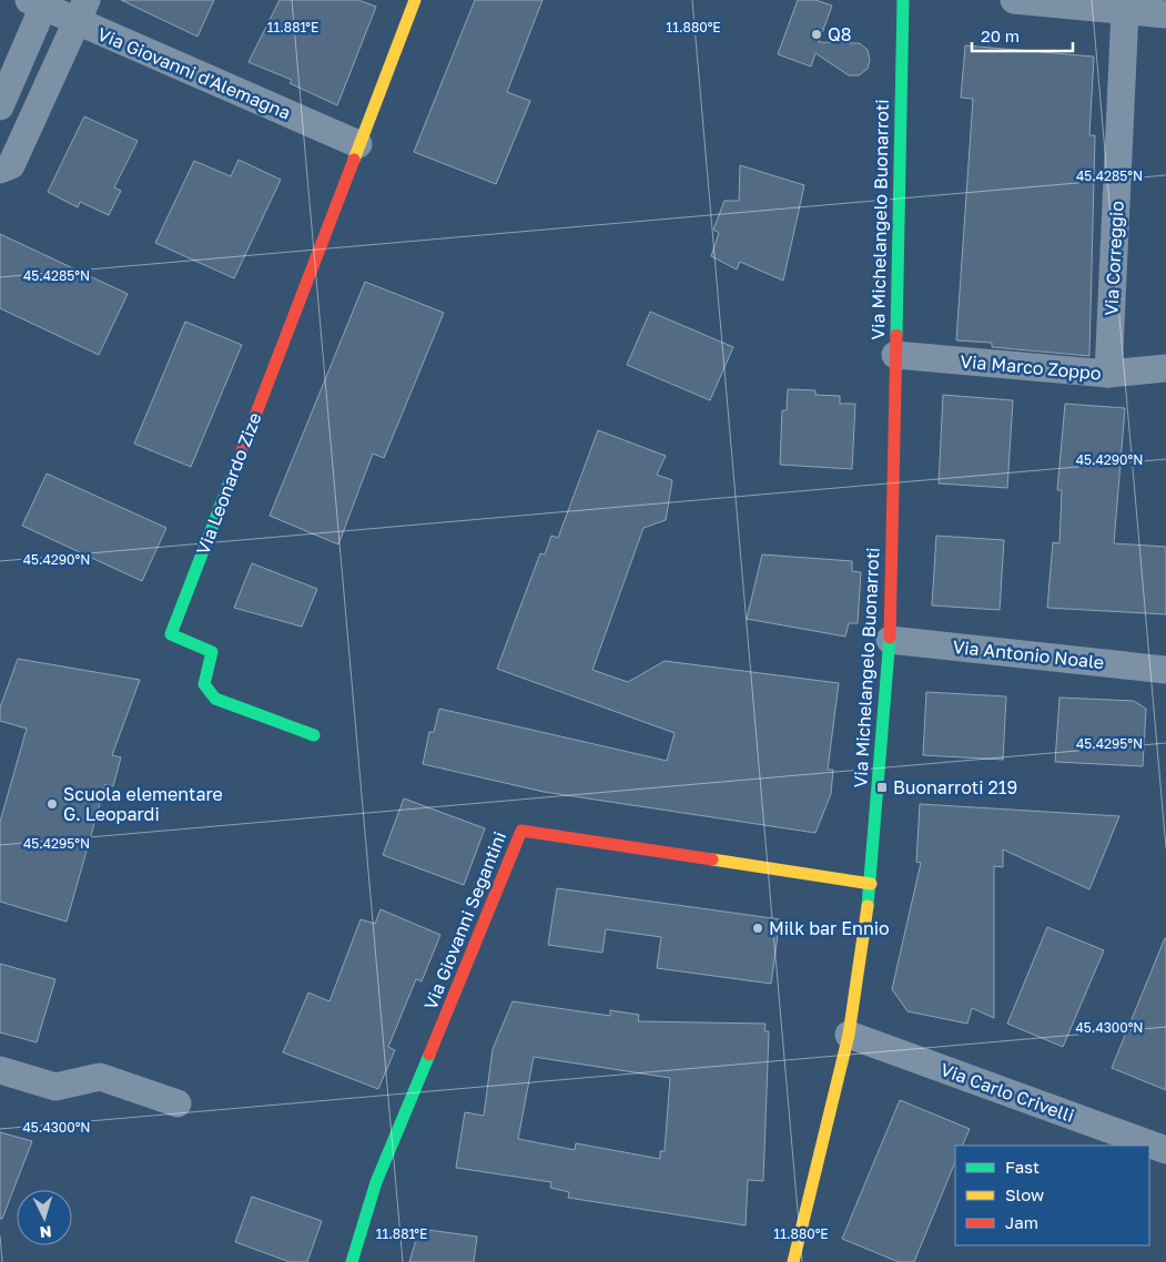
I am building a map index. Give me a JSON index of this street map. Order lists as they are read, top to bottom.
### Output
{
  "streets": {
    "street": [
      "Via Giovanni d'Alemagna",
      "Via Michelangelo Buonarroti",
      "Via Correggio",
      "Via Marco Zoppo",
      "Via Leonardo Zize",
      "Via Antonio Noale",
      "Via Giovanni Segantini",
      "Via Carlo Crivelli"
    ]
  },
  "crossings": [
    ["Via Giovanni d'Alemagna", "Via Leonardo Zize"],
    ["Via Michelangelo Buonarroti", "Via Marco Zoppo"],
    ["Via Michelangelo Buonarroti", "Via Antonio Noale"],
    ["Via Michelangelo Buonarroti", "Via Giovanni Segantini"],
    ["Via Michelangelo Buonarroti", "Via Carlo Crivelli"],
    ["Via Correggio", "Via Marco Zoppo"]
  ],
  "places": {
    "other": ["Q8", "Scuola elementare G. Leopardi", "Milk bar Ennio"],
    "transit": ["Buonarroti 219"]
  },
  "legend": ["Fast", "Slow", "Jam"],
  "scale_bar": "20 m",
  "north": "bottom",
  "coordinates": [
    "11.881°E",
    "11.880°E",
    "45.4285°N",
    "45.4290°N",
    "45.4295°N",
    "45.4300°N"
  ]
}
